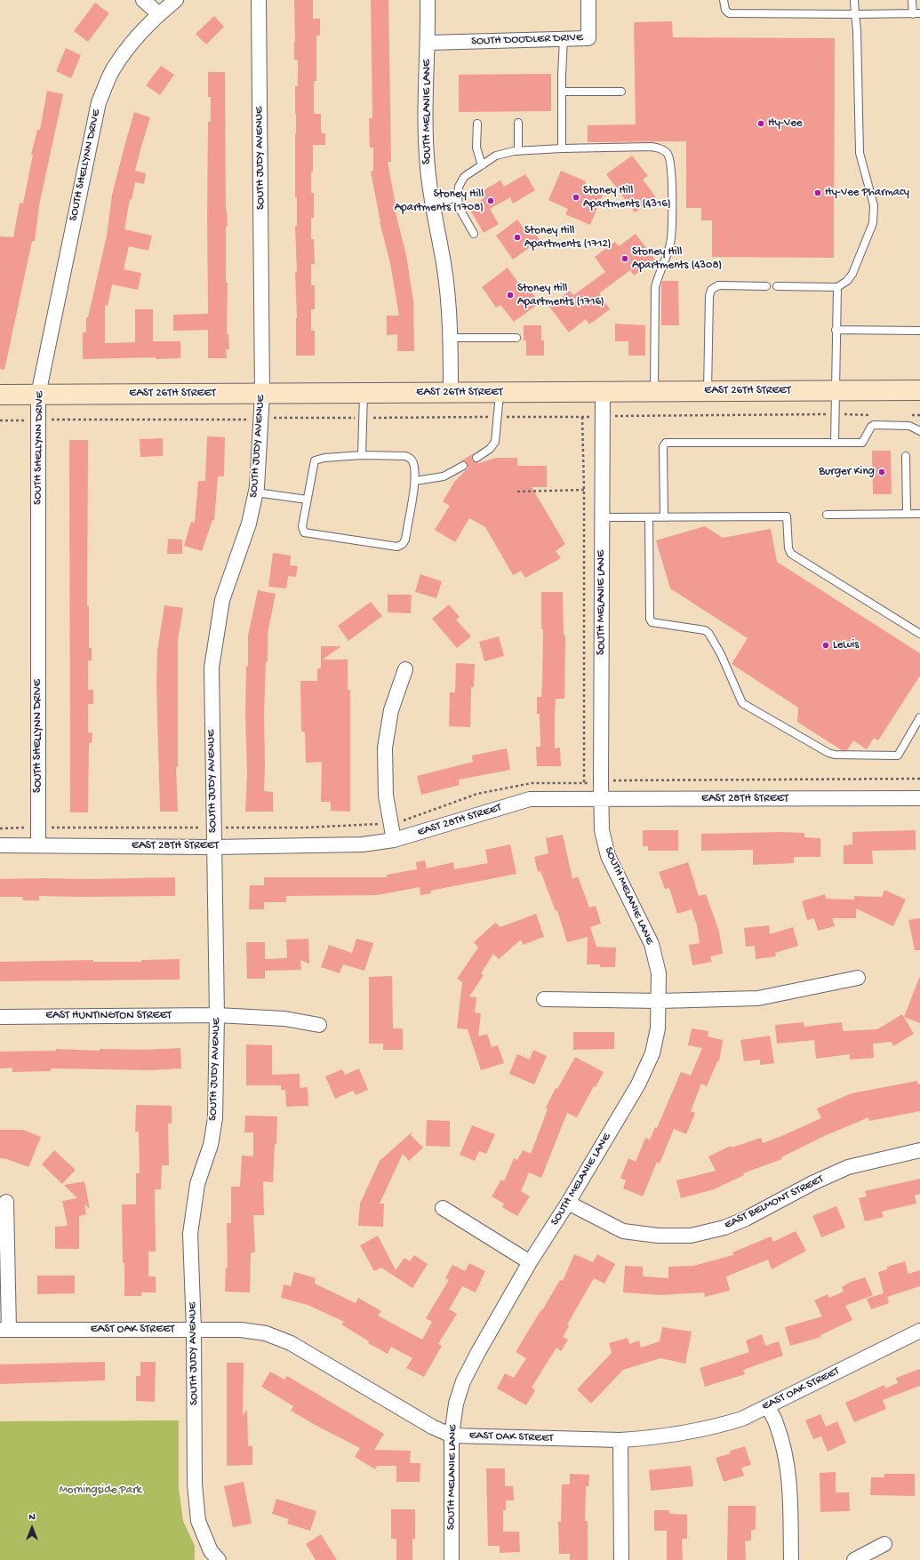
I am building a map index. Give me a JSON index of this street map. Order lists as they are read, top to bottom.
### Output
{
  "streets": {
    "main road": ["EAST 26TH STREET"],
    "street": [
      "SOUTH DOODLER DRIVE",
      "SOUTH MELANIE LANE",
      "SOUTH JUDY AVENUE",
      "SOUTH SHELLYNN DRIVE",
      "EAST 28TH STREET",
      "EAST HUNTINGTON STREET",
      "EAST BELMONT STREET",
      "EAST OAK STREET"
    ]
  },
  "crossings": [
    ["SOUTH DOODLER DRIVE", "SOUTH MELANIE LANE"],
    ["SOUTH MELANIE LANE", "EAST 26TH STREET"],
    ["SOUTH MELANIE LANE", "EAST 28TH STREET"],
    ["SOUTH MELANIE LANE", "EAST BELMONT STREET"],
    ["SOUTH MELANIE LANE", "EAST OAK STREET"],
    ["SOUTH JUDY AVENUE", "EAST 26TH STREET"],
    ["SOUTH JUDY AVENUE", "EAST 28TH STREET"],
    ["SOUTH JUDY AVENUE", "EAST HUNTINGTON STREET"],
    ["SOUTH JUDY AVENUE", "EAST OAK STREET"],
    ["SOUTH SHELLYNN DRIVE", "EAST 26TH STREET"],
    ["SOUTH SHELLYNN DRIVE", "EAST 28TH STREET"]
  ],
  "parks": ["Morningside Park"],
  "places": [
    "Hy-Vee",
    "Hy-Vee Pharmacy",
    "Stoney Hill Apartments (4316)",
    "Stoney Hill Apartments (1708)",
    "Stoney Hill Apartments (1712)",
    "Stoney Hill Apartments (4308)",
    "Stoney Hill Apartments (1716)",
    "Burger King",
    "Lewis"
  ],
  "north": "top"
}
